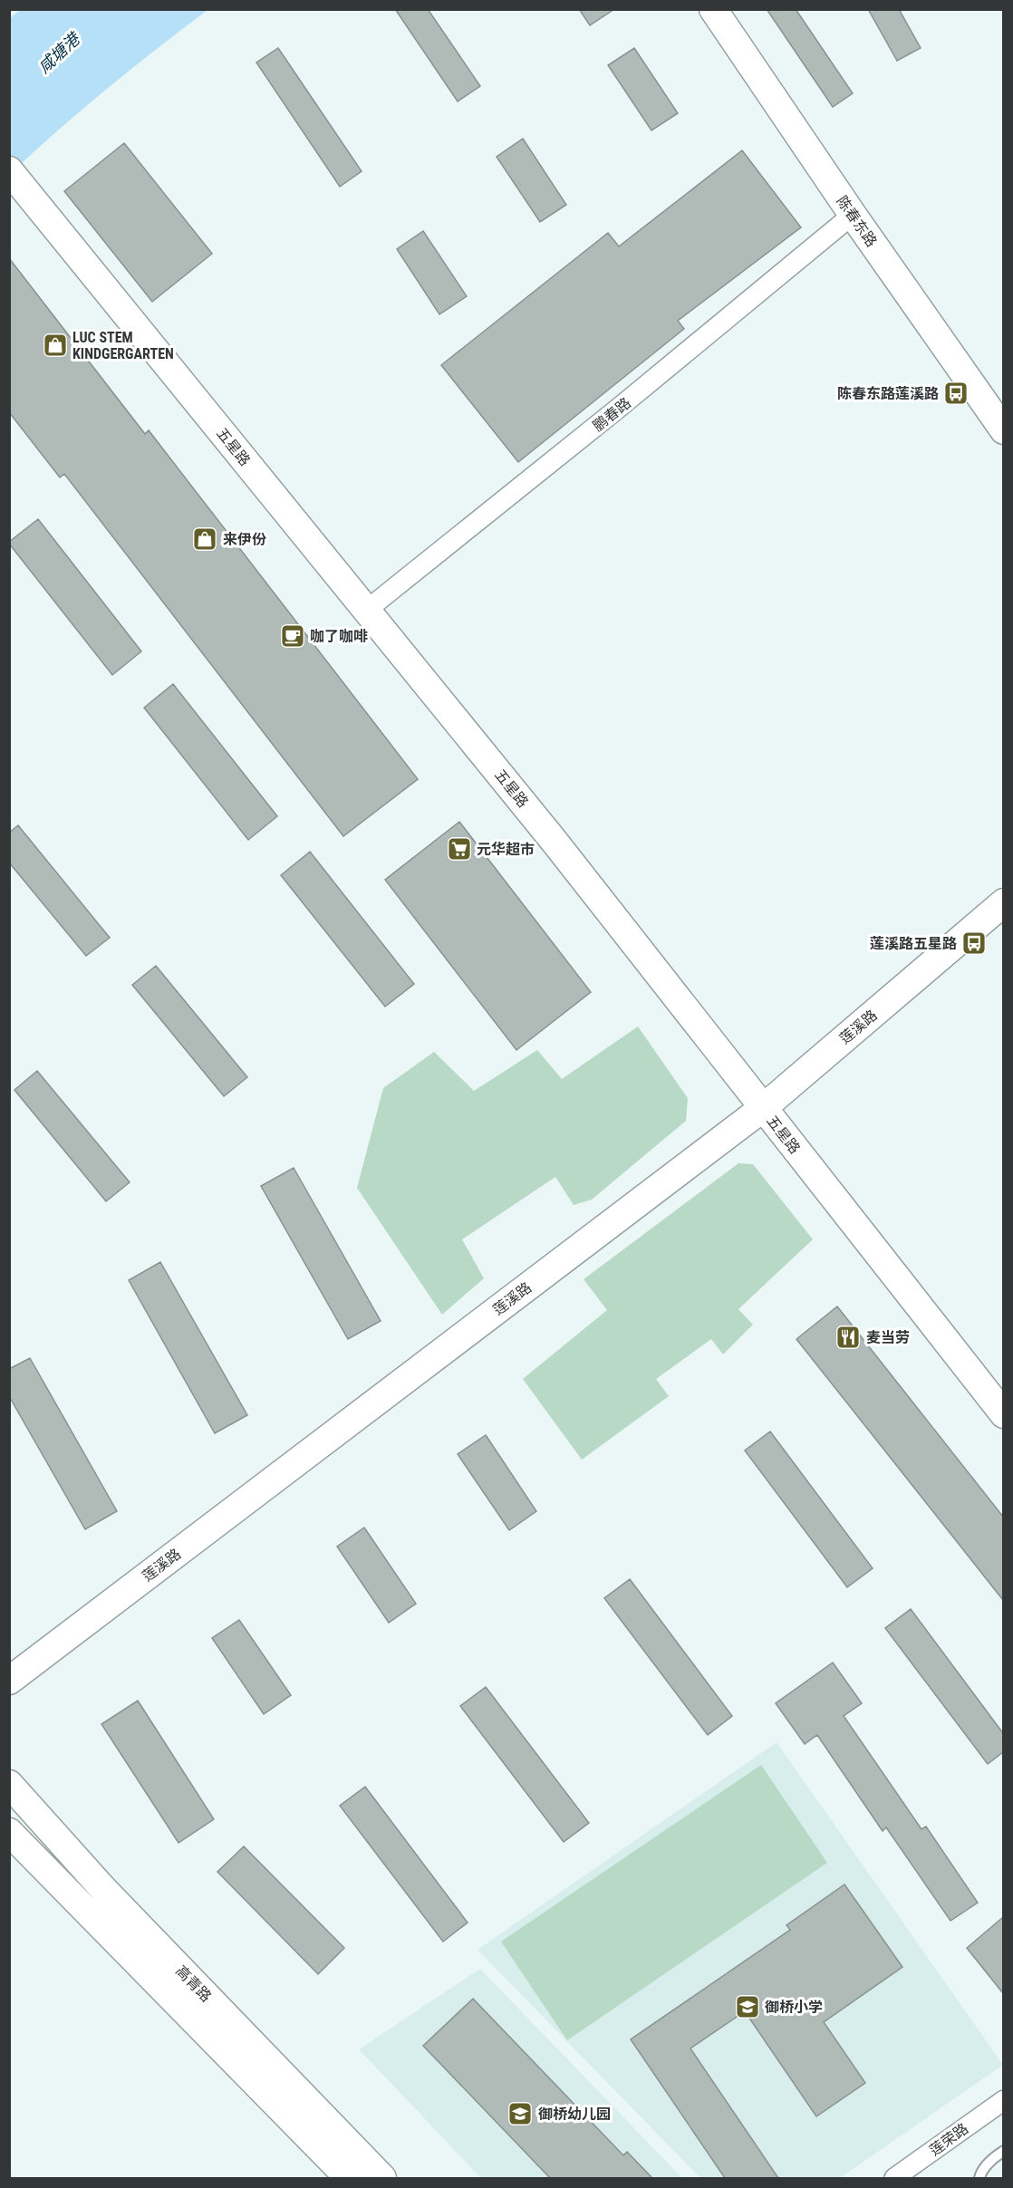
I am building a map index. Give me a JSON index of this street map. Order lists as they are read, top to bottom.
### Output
{
  "streets": {
    "street": [
      "陈春东路",
      "鹏春路",
      "五星路",
      "莲溪路",
      "高青路",
      "莲荣路"
    ]
  },
  "crossings": [
    ["陈春东路", "鹏春路"],
    ["鹏春路", "五星路"],
    ["五星路", "莲溪路"]
  ],
  "water": ["咸塘港"],
  "places": {
    "shop": ["LUC STEM KINDGERGARTEN", "来伊份"],
    "bus stop": ["陈春东路莲溪路", "莲溪路五星路"],
    "cafe": ["咖了咖啡"],
    "supermarket": ["元华超市"],
    "restaurant": ["麦当劳"],
    "school or university": ["御桥小学", "御桥幼儿园"]
  }
}
